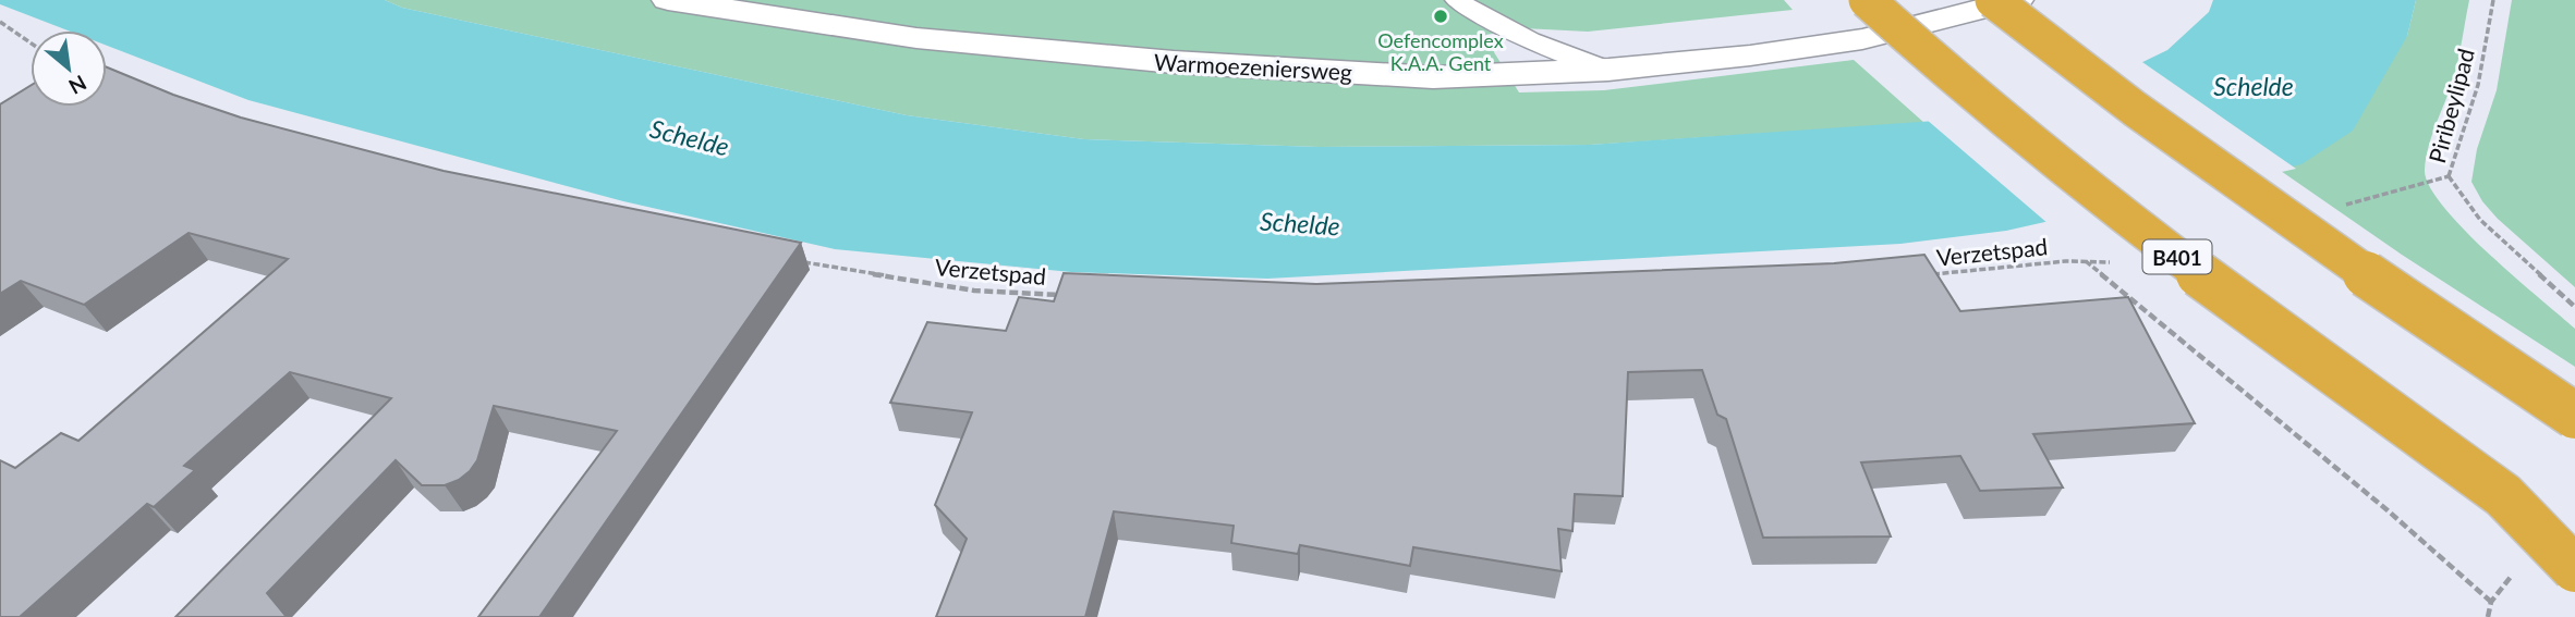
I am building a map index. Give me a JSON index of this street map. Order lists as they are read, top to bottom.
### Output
{
  "streets": {
    "highway": ["B401"],
    "street": ["Warmoezeniersweg"],
    "path": ["Piribeylipad", "Verzetspad"]
  },
  "water": ["Schelde"],
  "places": ["Oefencomplex K.A.A. Gent"],
  "north": "bottom right"
}
